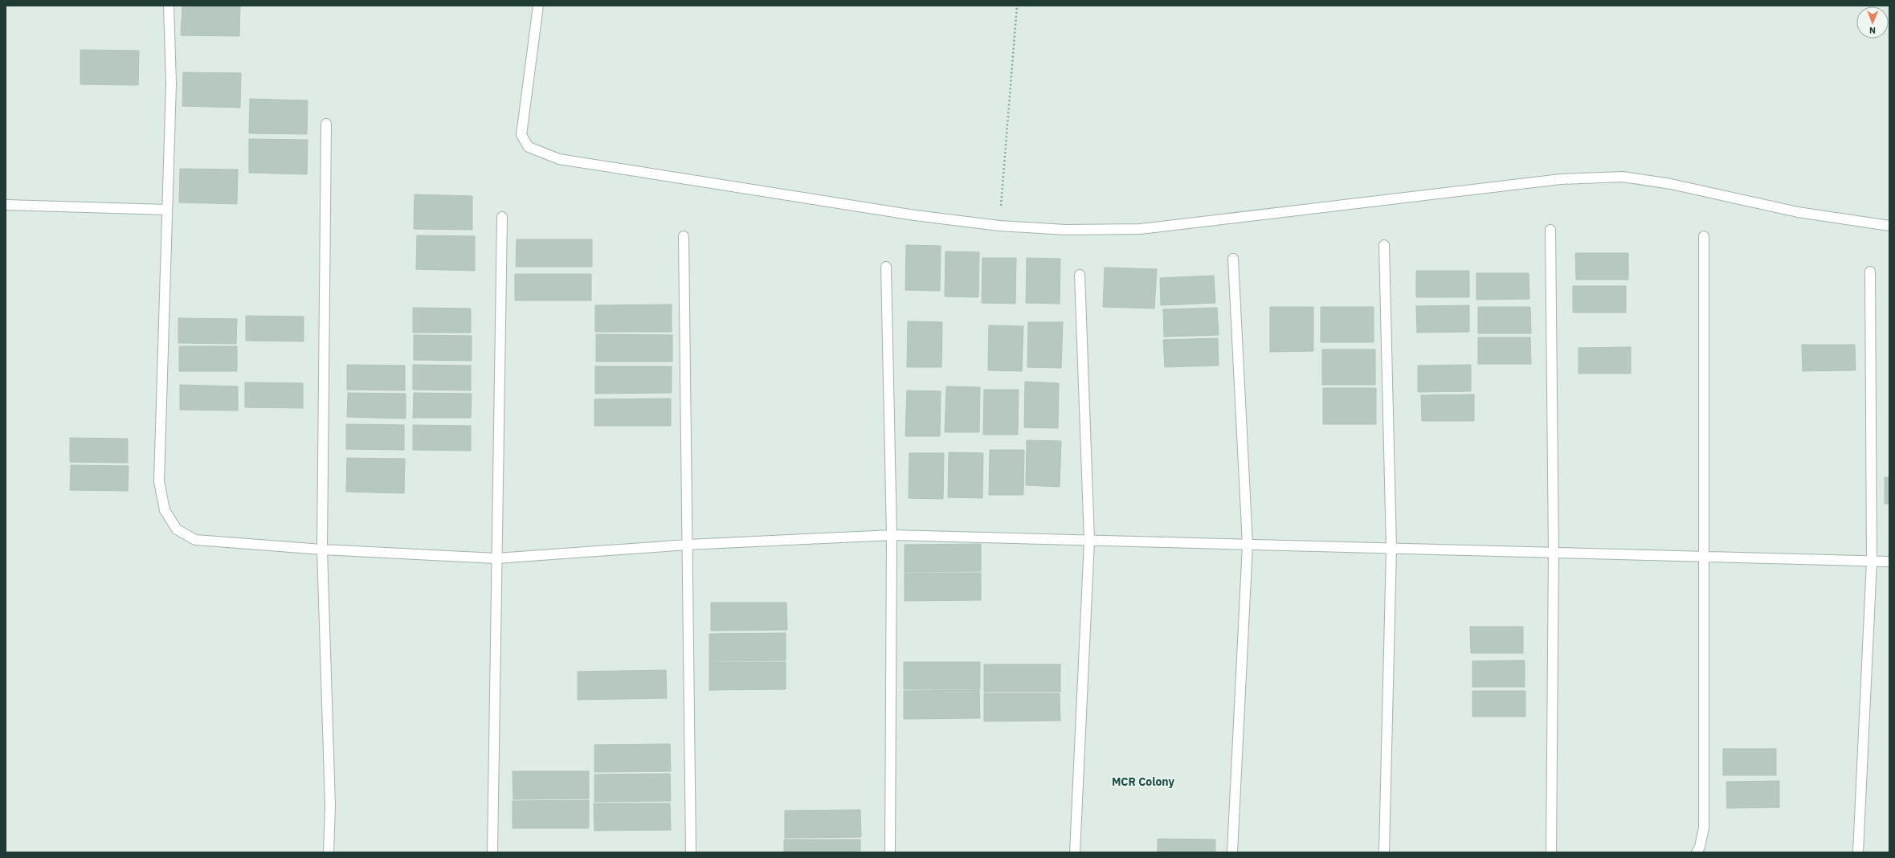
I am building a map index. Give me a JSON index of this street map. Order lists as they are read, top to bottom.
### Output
{
  "districts": ["MCR Colony"],
  "north": "bottom"
}
